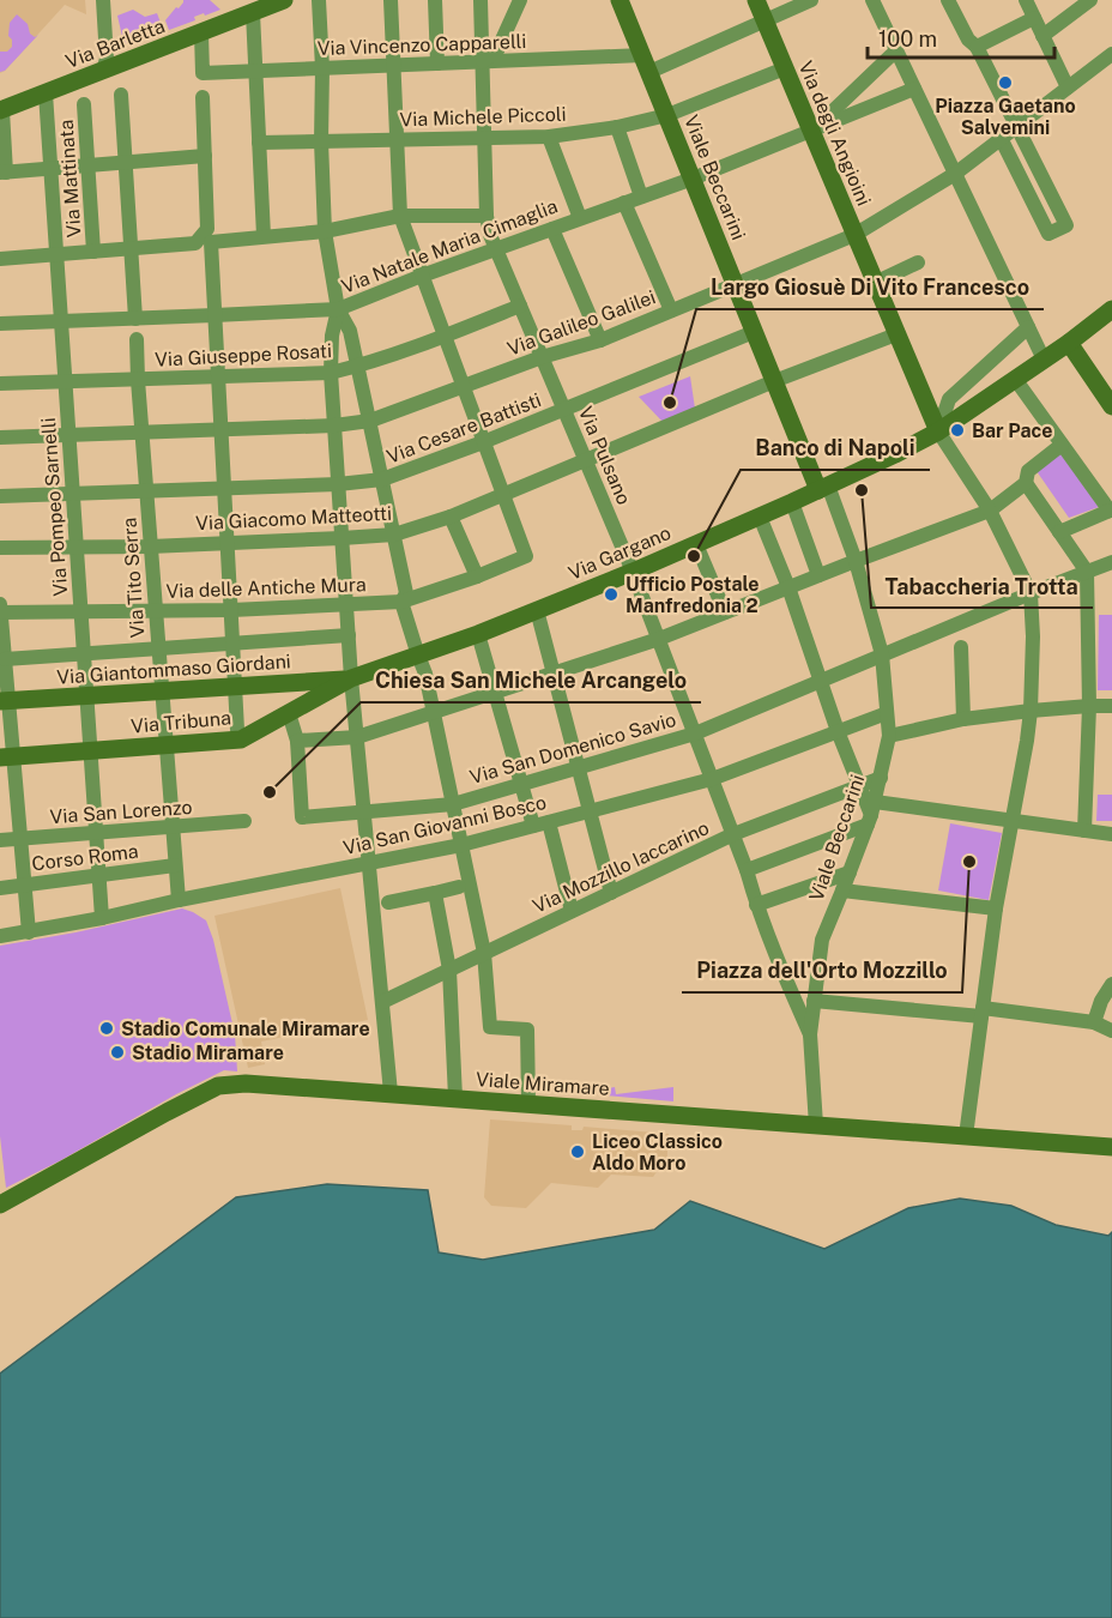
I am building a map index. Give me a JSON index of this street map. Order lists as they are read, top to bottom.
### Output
{
  "streets": {
    "street": [
      "Via Barletta",
      "Via Vincenzo Capparelli",
      "Via Michele Piccoli",
      "Via degli Angioini",
      "Viale Beccarini",
      "Via Mattinata",
      "Via Natale Maria Cimaglia",
      "Via Galileo Galilei",
      "Via Giuseppe Rosati",
      "Via Cesare Battisti",
      "Via Pulsano",
      "Via Pompeo Sarnelli",
      "Via Giacomo Matteotti",
      "Via Gargano",
      "Via Tito Serra",
      "Via delle Antiche Mura",
      "Via Giantommaso Giordani",
      "Via Tribuna",
      "Via San Domenico Savio",
      "Via San Lorenzo",
      "Via San Giovanni Bosco",
      "Corso Roma",
      "Via Mozzillo Iaccarino",
      "Viale Miramare"
    ]
  },
  "crossings": [
    ["Via Barletta", "Via Vincenzo Capparelli"],
    ["Via Barletta", "Via Pompeo Sarnelli"],
    ["Via Vincenzo Capparelli", "Via degli Angioini"],
    ["Via Vincenzo Capparelli", "Viale Beccarini"],
    ["Via Vincenzo Capparelli", "Via Pulsano"],
    ["Via Michele Piccoli", "Via degli Angioini"],
    ["Via Michele Piccoli", "Viale Beccarini"],
    ["Via Michele Piccoli", "Via Pulsano"],
    ["Via degli Angioini", "Via Natale Maria Cimaglia"],
    ["Via degli Angioini", "Via Galileo Galilei"],
    ["Via degli Angioini", "Via Giacomo Matteotti"],
    ["Via degli Angioini", "Via Gargano"],
    ["Viale Beccarini", "Via Natale Maria Cimaglia"],
    ["Viale Beccarini", "Via Galileo Galilei"],
    ["Viale Beccarini", "Via Cesare Battisti"],
    ["Viale Beccarini", "Via Pulsano"],
    ["Viale Beccarini", "Via Giacomo Matteotti"],
    ["Viale Beccarini", "Via Gargano"],
    ["Viale Beccarini", "Via San Domenico Savio"],
    ["Viale Beccarini", "Via San Giovanni Bosco"],
    ["Viale Beccarini", "Via Mozzillo Iaccarino"],
    ["Viale Beccarini", "Viale Miramare"],
    ["Via Natale Maria Cimaglia", "Via Pulsano"],
    ["Via Natale Maria Cimaglia", "Via Pompeo Sarnelli"],
    ["Via Galileo Galilei", "Via Pulsano"],
    ["Via Galileo Galilei", "Via Pompeo Sarnelli"],
    ["Via Galileo Galilei", "Via Tito Serra"],
    ["Via Giuseppe Rosati", "Via Pulsano"],
    ["Via Giuseppe Rosati", "Via Pompeo Sarnelli"],
    ["Via Giuseppe Rosati", "Via Tito Serra"],
    ["Via Cesare Battisti", "Via Pulsano"],
    ["Via Cesare Battisti", "Via Pompeo Sarnelli"],
    ["Via Cesare Battisti", "Via Tito Serra"],
    ["Via Pulsano", "Via Giacomo Matteotti"],
    ["Via Pulsano", "Via Gargano"],
    ["Via Pulsano", "Via San Domenico Savio"],
    ["Via Pulsano", "Via San Giovanni Bosco"],
    ["Via Pulsano", "Via Mozzillo Iaccarino"],
    ["Via Pompeo Sarnelli", "Via Giacomo Matteotti"],
    ["Via Pompeo Sarnelli", "Via delle Antiche Mura"],
    ["Via Pompeo Sarnelli", "Via Giantommaso Giordani"],
    ["Via Pompeo Sarnelli", "Via Tribuna"],
    ["Via Pompeo Sarnelli", "Via San Lorenzo"],
    ["Via Pompeo Sarnelli", "Via San Giovanni Bosco"],
    ["Via Pompeo Sarnelli", "Corso Roma"],
    ["Via Giacomo Matteotti", "Via Tito Serra"],
    ["Via Giacomo Matteotti", "Via delle Antiche Mura"],
    ["Via Gargano", "Via Giantommaso Giordani"],
    ["Via Gargano", "Via Tribuna"],
    ["Via Tito Serra", "Via delle Antiche Mura"],
    ["Via Tito Serra", "Via Giantommaso Giordani"],
    ["Via Tito Serra", "Via Tribuna"],
    ["Via Tito Serra", "Via San Lorenzo"],
    ["Via Tito Serra", "Via San Giovanni Bosco"],
    ["Via Tito Serra", "Corso Roma"],
    ["Via Giantommaso Giordani", "Via Tribuna"]
  ],
  "places": [
    "Piazza Gaetano Salvemini",
    "Largo Giosuè Di Vito Francesco",
    "Bar Pace",
    "Tabaccheria Trotta",
    "Banco di Napoli",
    "Ufficio Postale Manfredonia 2",
    "Chiesa San Michele Arcangelo",
    "Piazza dell'Orto Mozzillo",
    "Stadio Comunale Miramare",
    "Stadio Miramare",
    "Liceo Classico Aldo Moro"
  ],
  "scale_bar": "100 m"
}
